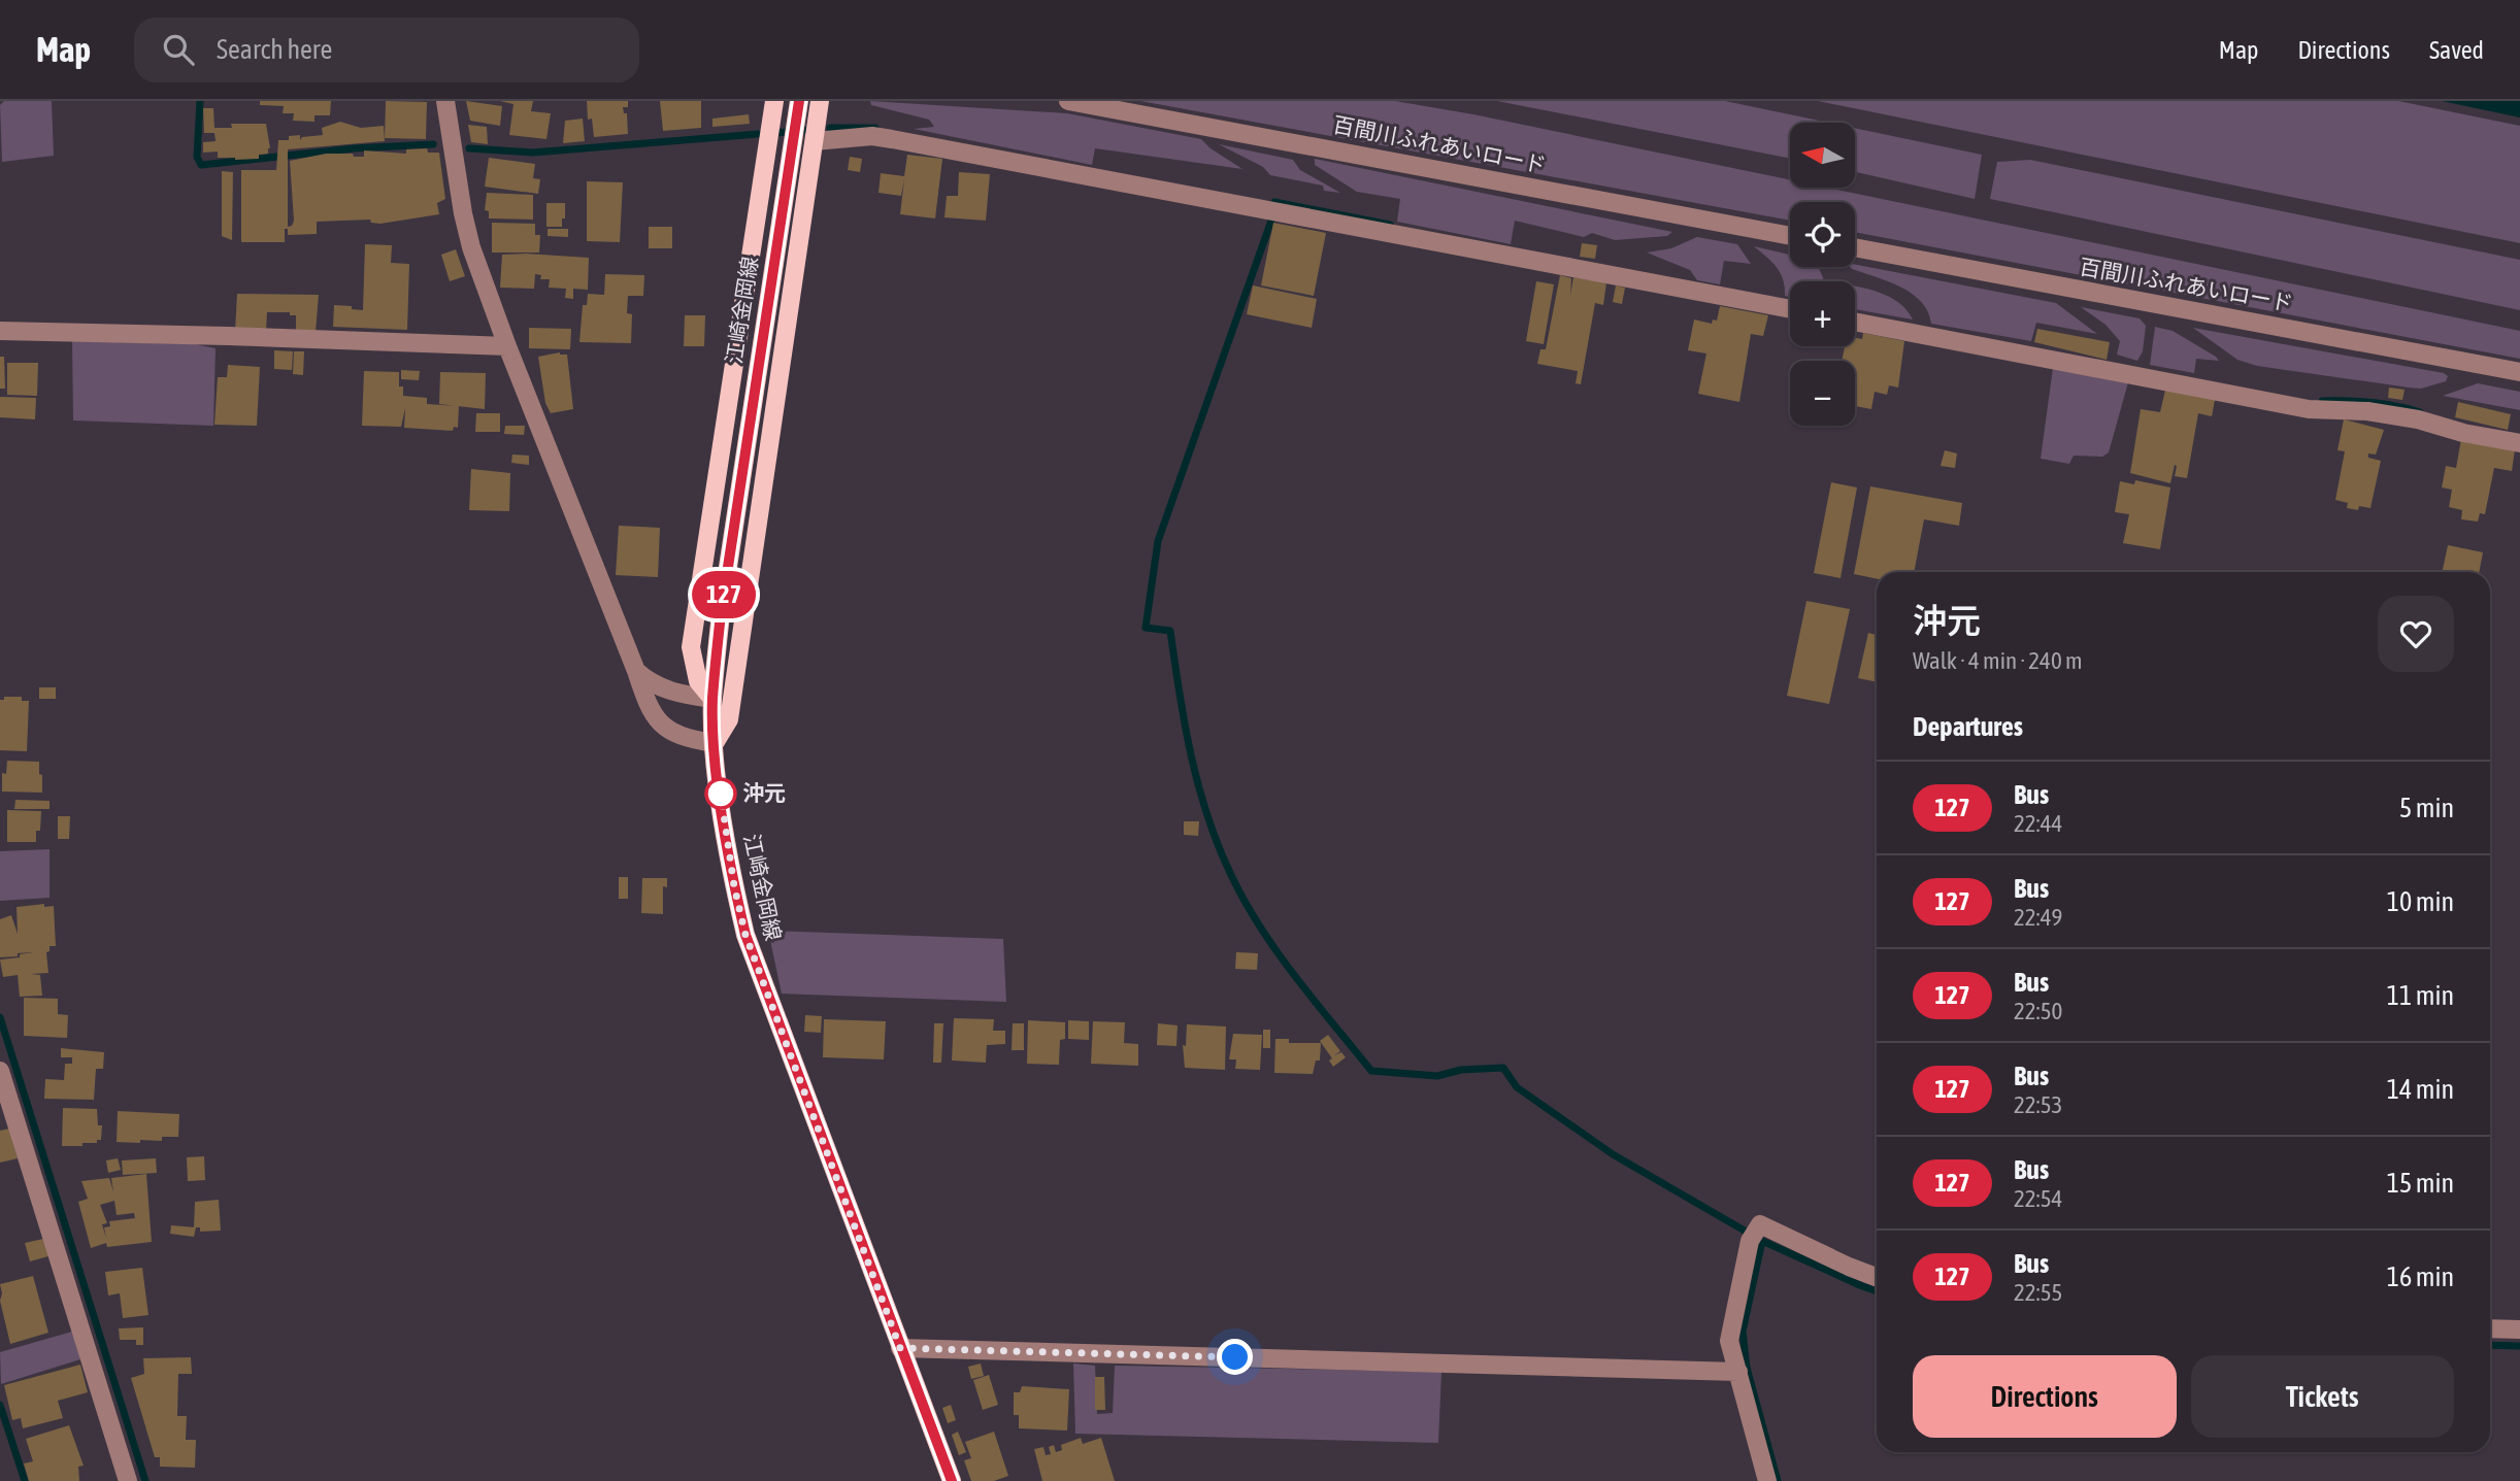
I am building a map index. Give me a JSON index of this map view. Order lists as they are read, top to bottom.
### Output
{
  "streets": {
    "main road": ["江崎金岡線"],
    "street": ["百間川ふれあいロード"]
  },
  "places": ["沖元"],
  "lines": ["bus line 127"],
  "north": "left",
  "page": {
    "header": "Map",
    "search": "Search here",
    "nav": ["Map", "Directions", "Saved"],
    "on_map": "127",
    "map_buttons": ["+", "−"],
    "heading": [
      ["沖元", "Walk · 4 min · 240 m"],
      "Departures"
    ],
    "list": [
      {
        "mark": "127",
        "name": "Bus",
        "note": "22:44",
        "value": "5 min"
      },
      {
        "mark": "127",
        "name": "Bus",
        "note": "22:49",
        "value": "10 min"
      },
      {
        "mark": "127",
        "name": "Bus",
        "note": "22:50",
        "value": "11 min"
      },
      {
        "mark": "127",
        "name": "Bus",
        "note": "22:53",
        "value": "14 min"
      },
      {
        "mark": "127",
        "name": "Bus",
        "note": "22:54",
        "value": "15 min"
      },
      {
        "mark": "127",
        "name": "Bus",
        "note": "22:55",
        "value": "16 min"
      }
    ],
    "buttons": ["Directions", "Tickets"]
  }
}
